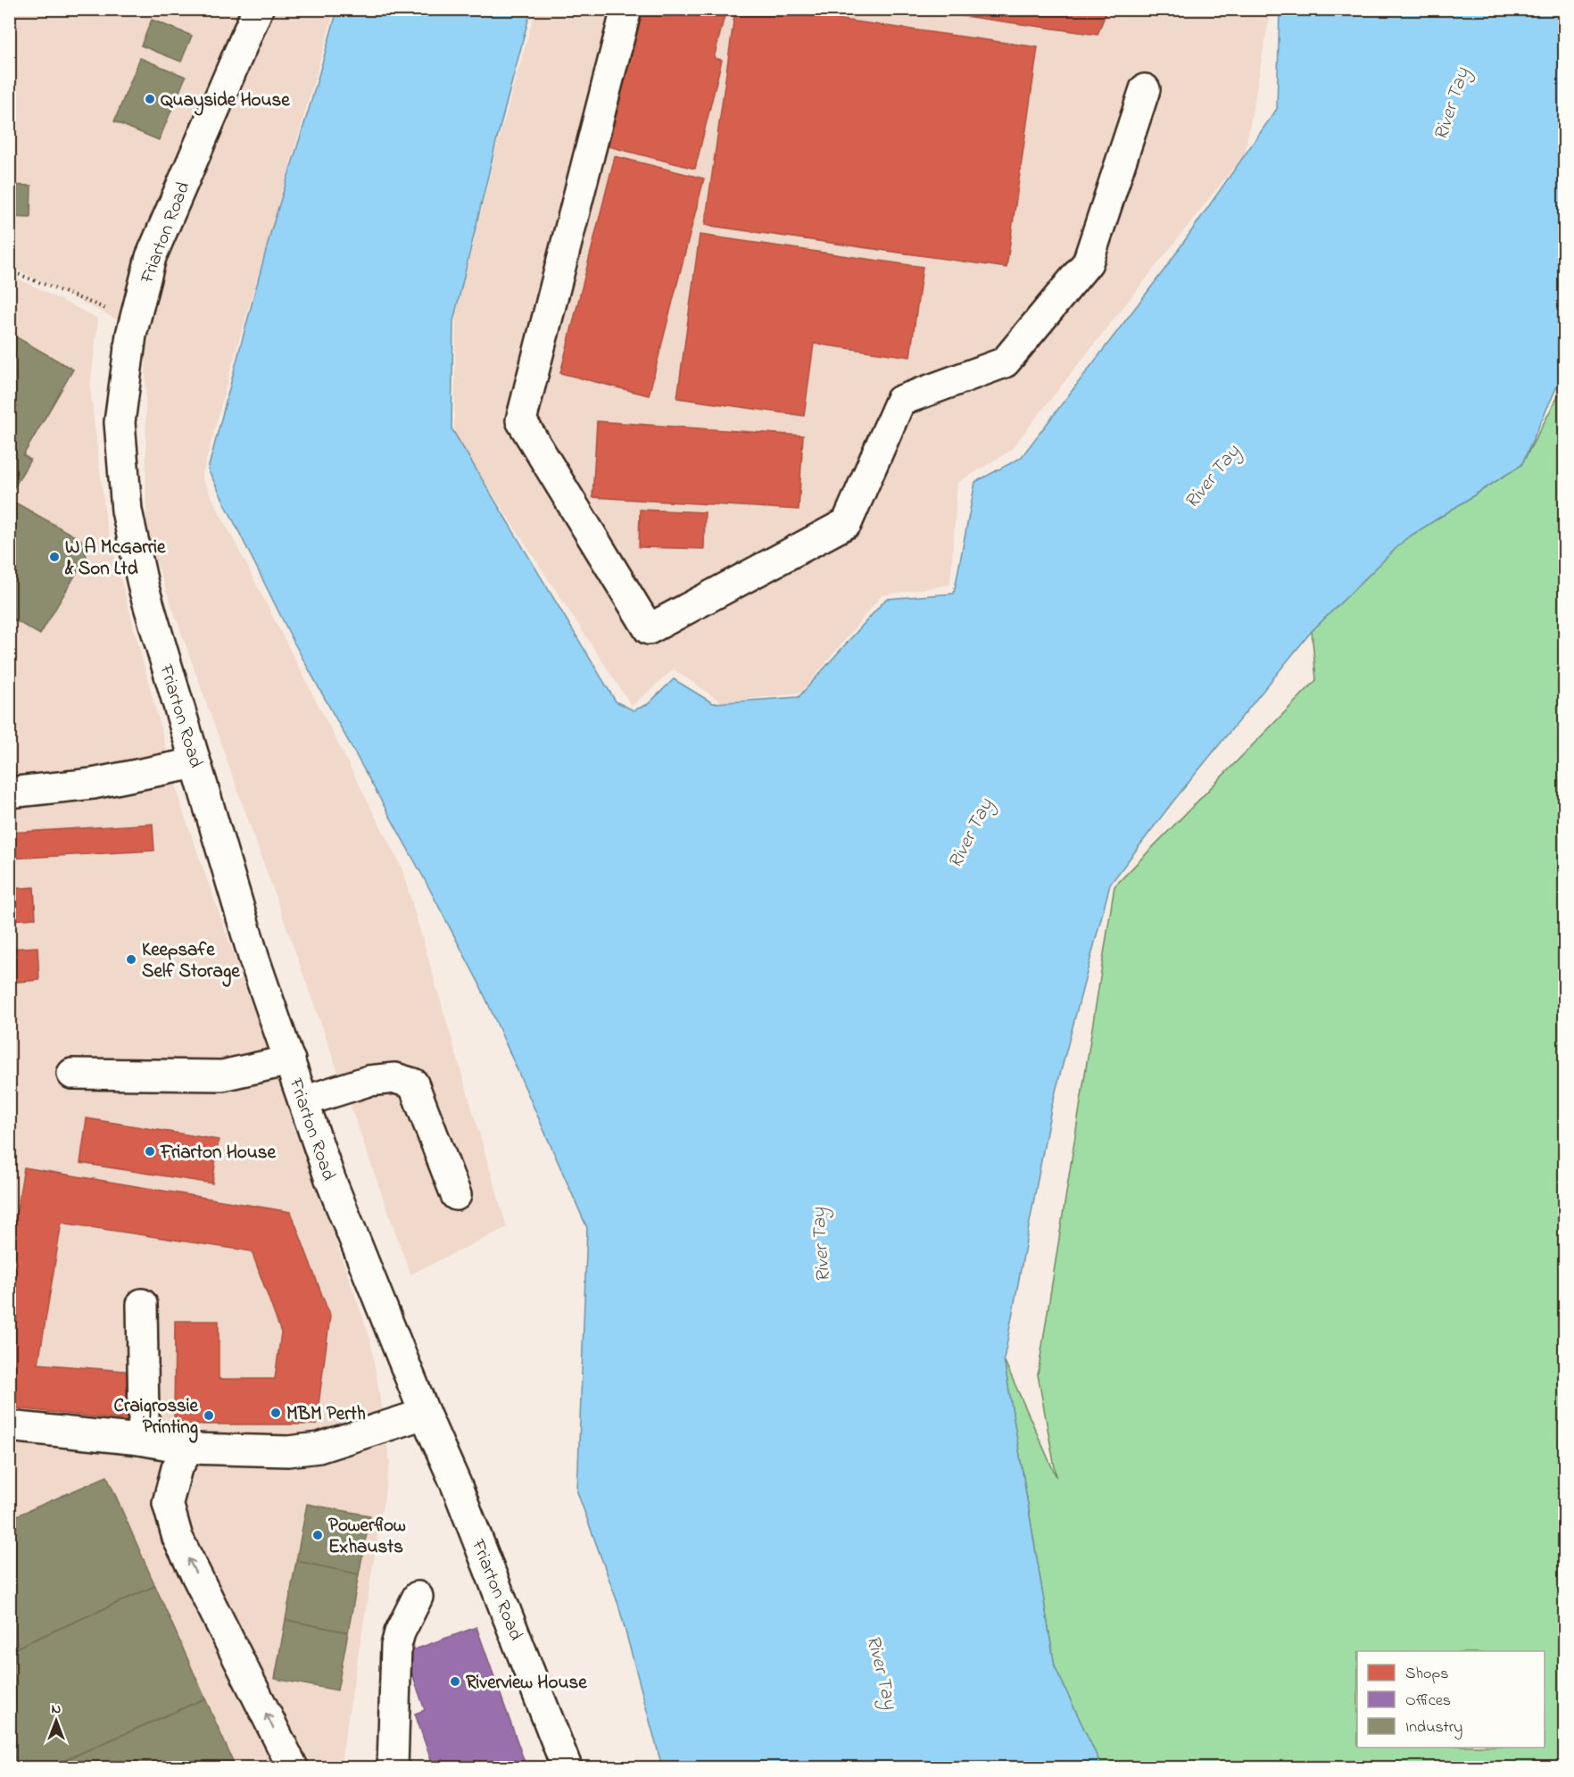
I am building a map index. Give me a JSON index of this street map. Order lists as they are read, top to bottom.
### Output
{
  "streets": {
    "street": ["Friarton Road"]
  },
  "water": ["River Tay"],
  "places": [
    "Quayside House",
    "W A McGarrie & Son Ltd",
    "Keepsafe Self Storage",
    "Friarton House",
    "MBM Perth",
    "Craigrossie Printing",
    "Powerflow Exhausts",
    "Riverview House"
  ],
  "legend": ["Shops", "Offices", "Industry"],
  "north": "top"
}
